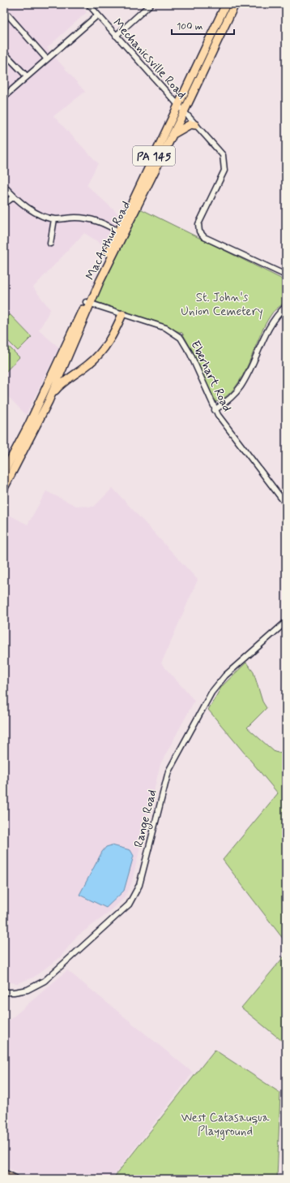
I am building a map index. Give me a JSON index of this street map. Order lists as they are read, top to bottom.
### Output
{
  "streets": {
    "highway": ["PA 145", "MacArthur Road"],
    "street": ["Mechanicsville Road", "Eberhart Road", "Range Road"]
  },
  "crossings": [
    ["Mechanicsville Road", "MacArthur Road"],
    ["MacArthur Road", "Eberhart Road"]
  ],
  "parks": ["St. John's Union Cemetery", "West Catasauqua Playground"],
  "scale_bar": "100 m"
}
